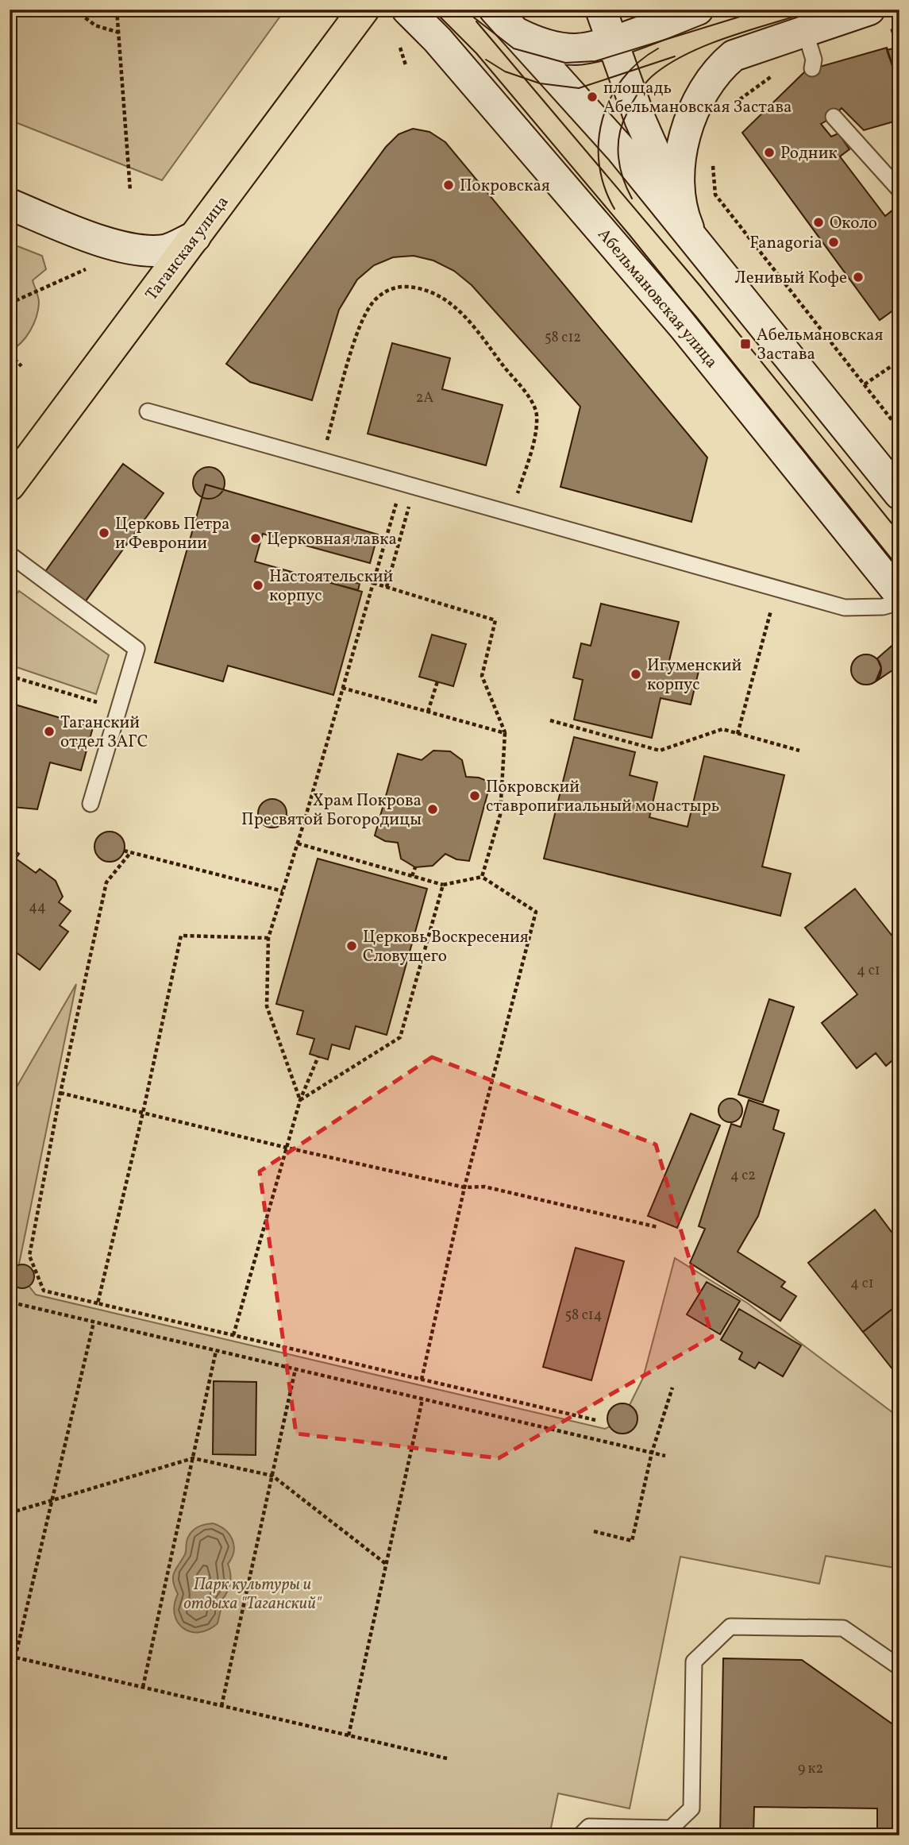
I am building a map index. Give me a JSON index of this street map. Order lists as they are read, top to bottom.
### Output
{
  "streets": {
    "main road": ["Таганская улица", "Абельмановская улица"]
  },
  "parks": ["Парк культуры и отдыха \"Таганский\""],
  "places": {
    "other": [
      "площадь Абельмановская Застава",
      "Родник",
      "Покровская",
      "Около",
      "Fanagoria",
      "Ленивый Кофе",
      "Церковь Петра и Февронии",
      "Церковная лавка",
      "Настоятельский корпус",
      "Игуменский корпус",
      "Таганский отдел ЗАГС",
      "Покровский ставропигиальный монастырь",
      "Храм Покрова Пресвятой Богородицы",
      "Церковь Воскресения Словущего"
    ],
    "transit": ["Абельмановская Застава"]
  },
  "house_numbers": [
    "58 с12",
    "2А",
    "44",
    "4 с1",
    "4 с2",
    "4 с1",
    "58 c14",
    "9 к2"
  ]
}
